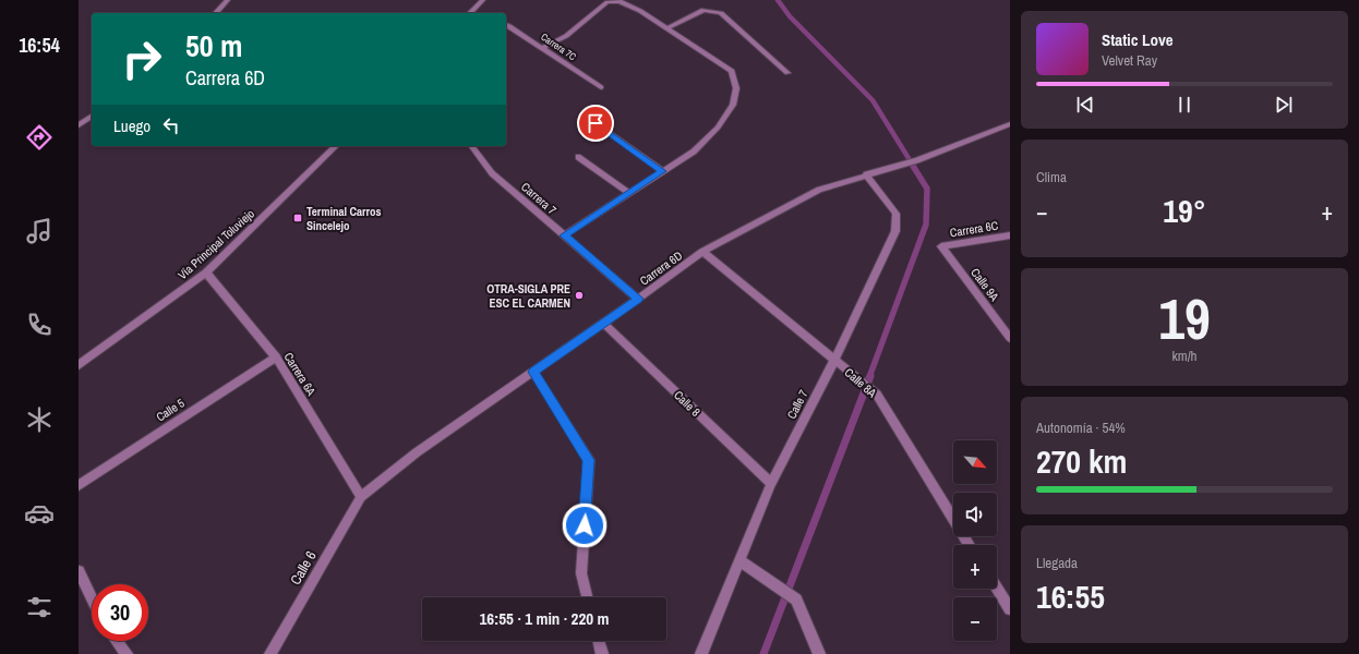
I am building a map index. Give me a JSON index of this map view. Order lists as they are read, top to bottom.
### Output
{
  "streets": {
    "street": [
      "Carrera 7C",
      "Carrera 7",
      "Carrera 6C",
      "Vía Principal Toluviejo",
      "Carrera 6D",
      "Calle 9A",
      "Carrera 6A",
      "Calle 8A",
      "Calle 8",
      "Calle 7",
      "Calle 5",
      "Calle 6"
    ]
  },
  "crossings": [
    ["Carrera 7", "Carrera 6D"],
    ["Carrera 6C", "Calle 9A"],
    ["Vía Principal Toluviejo", "Carrera 6A"],
    ["Carrera 6D", "Carrera 6A"],
    ["Carrera 6D", "Calle 8A"],
    ["Carrera 6D", "Calle 8"],
    ["Carrera 6D", "Calle 7"],
    ["Carrera 6D", "Calle 6"],
    ["Carrera 6A", "Calle 5"],
    ["Carrera 6A", "Calle 6"],
    ["Calle 8A", "Calle 7"],
    ["Calle 8", "Calle 7"]
  ],
  "places": {
    "transit": ["Terminal Carros Sincelejo"],
    "other": ["OTRA-SIGLA PRE ESC EL CARMEN"]
  },
  "north": "bottom right",
  "page": {
    "tabs": "16:54",
    "turn": ["50 m", "Carrera 6D"],
    "song": ["Static Love", "Velvet Ray"],
    "then": "Luego",
    "tile": [
      "Clima",
      ["19", "km/h"],
      ["Autonomía · 54%", "270 km"],
      ["Llegada", "16:55"]
    ],
    "heat": ["−", "19°", "+"],
    "map_buttons": ["+", "−"],
    "limit": "30",
    "trip": "16:55 · 1 min · 220 m"
  }
}
